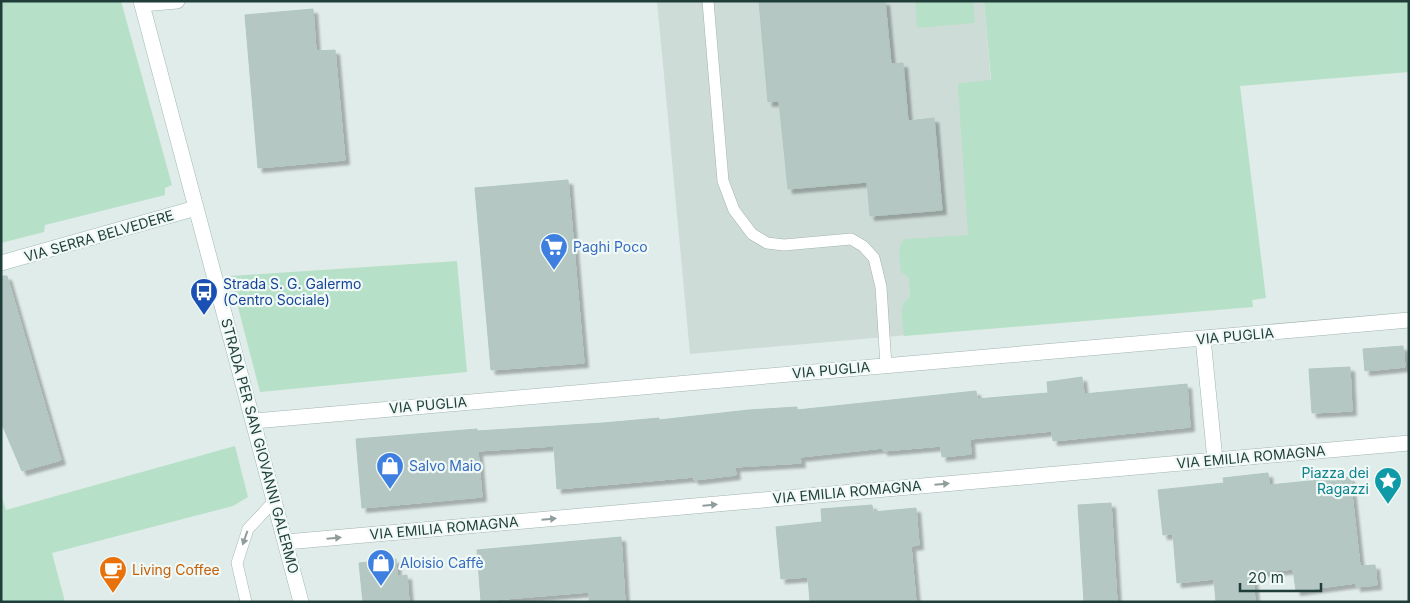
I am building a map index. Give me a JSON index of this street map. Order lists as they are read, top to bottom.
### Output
{
  "streets": {
    "street": [
      "VIA SERRA BELVEDERE",
      "VIA PUGLIA",
      "STRADA PER SAN GIOVANNI GALERMO",
      "VIA EMILIA ROMAGNA"
    ]
  },
  "crossings": [
    ["VIA SERRA BELVEDERE", "STRADA PER SAN GIOVANNI GALERMO"],
    ["VIA PUGLIA", "STRADA PER SAN GIOVANNI GALERMO"],
    ["STRADA PER SAN GIOVANNI GALERMO", "VIA EMILIA ROMAGNA"]
  ],
  "one_way": ["VIA EMILIA ROMAGNA"],
  "places": {
    "supermarket": ["Paghi Poco"],
    "bus stop": ["Strada S. G. Galermo (Centro Sociale)"],
    "shop": ["Salvo Maio", "Aloisio Caffè"],
    "place": ["Piazza dei Ragazzi"],
    "cafe": ["Living Coffee"]
  },
  "scale_bar": "20 m"
}
